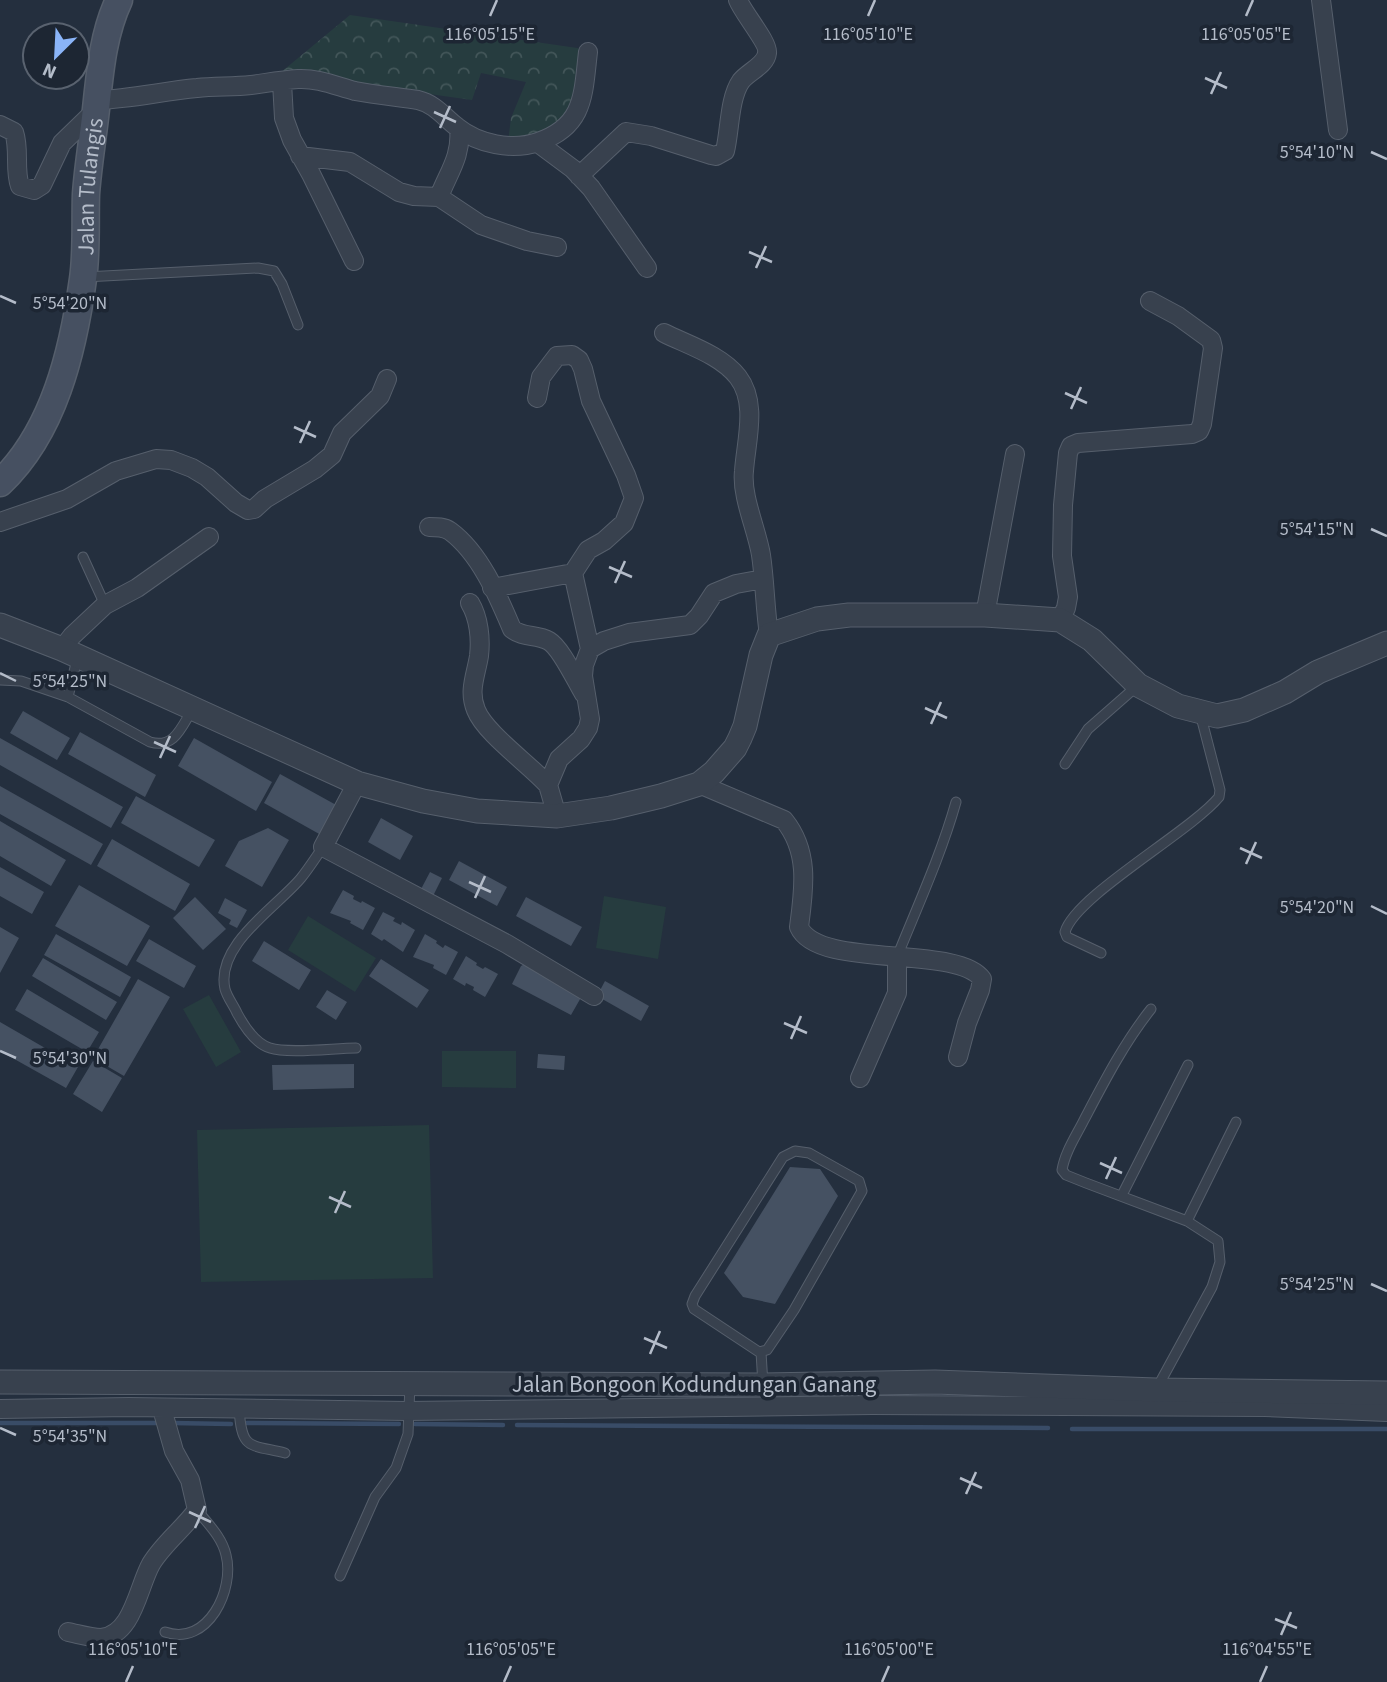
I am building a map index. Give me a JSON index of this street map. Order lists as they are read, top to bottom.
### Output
{
  "streets": {
    "main road": ["Jalan Tulangis"],
    "street": ["Jalan Bongoon Kodundungan Ganang"]
  },
  "north": "bottom left",
  "coordinates": [
    "116°05'10\"E",
    "116°05'05\"E",
    "116°05'15\"E",
    "5°54'10\"N",
    "5°54'20\"N",
    "5°54'15\"N",
    "5°54'25\"N",
    "5°54'30\"N",
    "5°54'35\"N",
    "116°05'00\"E",
    "116°04'55\"E"
  ]
}
